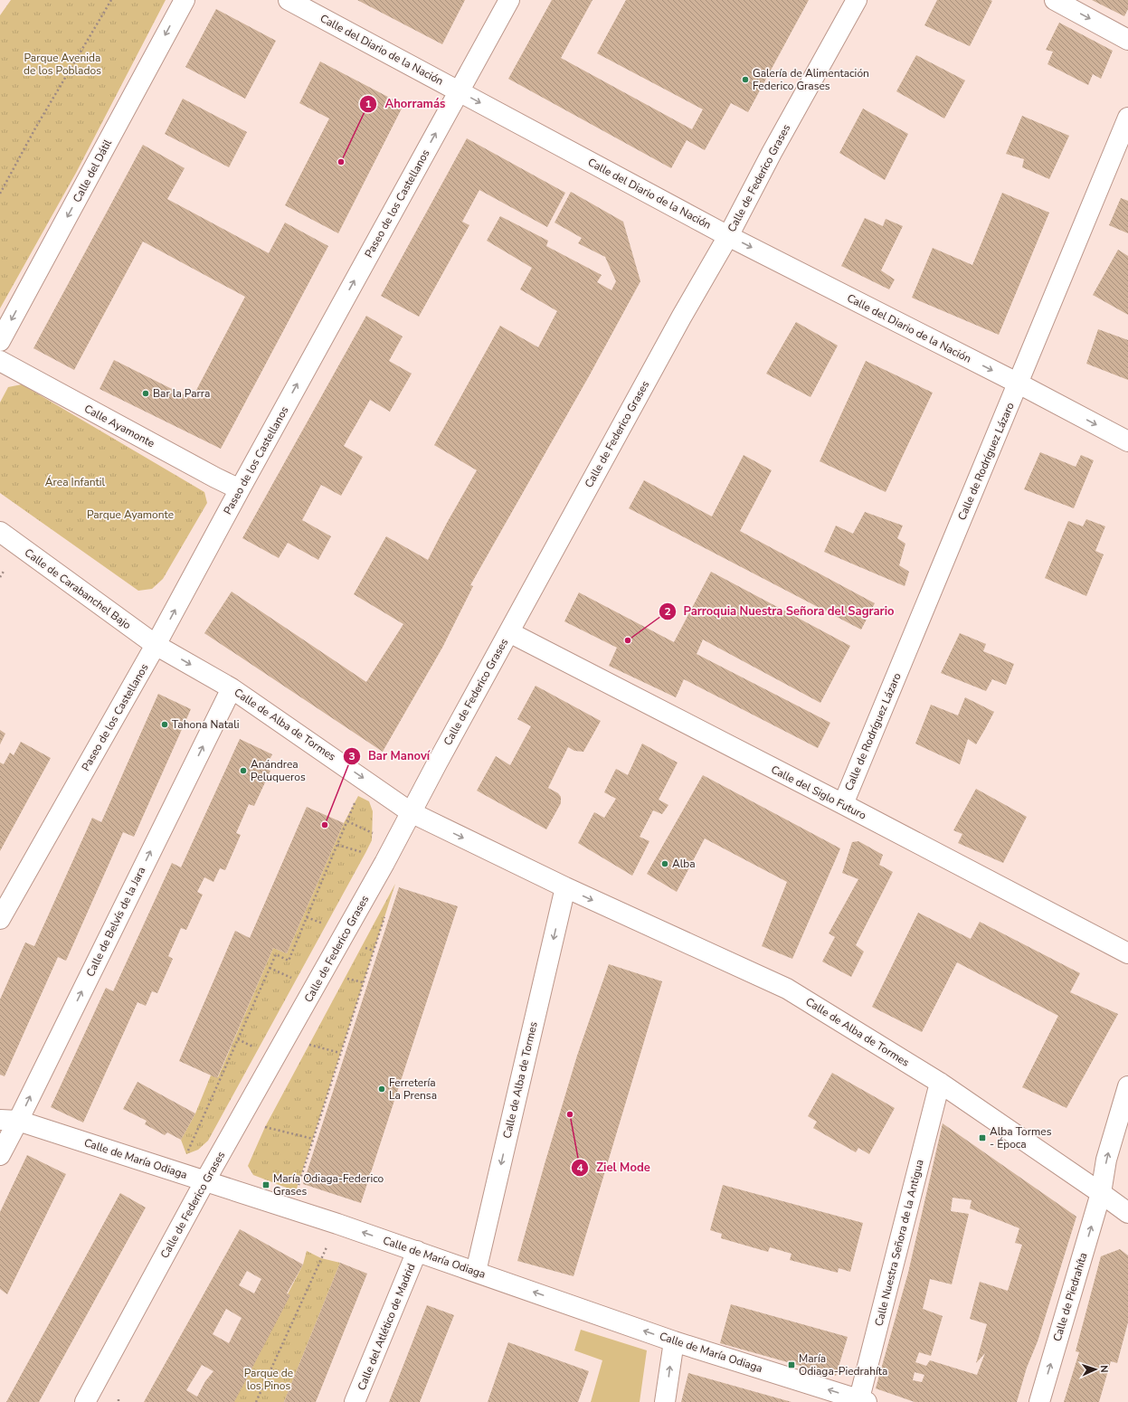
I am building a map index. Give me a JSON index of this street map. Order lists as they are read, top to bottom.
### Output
{
  "streets": {
    "street": [
      "Calle del Diario de la Nación",
      "Calle del Dátil",
      "Calle de Federico Grases",
      "Paseo de los Castellanos",
      "Calle Ayamonte",
      "Calle de Rodríguez Lázaro",
      "Calle de Carabanchel Bajo",
      "Calle de Alba de Tormes",
      "Calle del Siglo Futuro",
      "Calle de Belvís de la Jara",
      "Calle de María Odiaga",
      "Calle Nuestra Señora de la Antigua",
      "Calle de Piedrahíta",
      "Calle del Atlético de Madrid"
    ]
  },
  "crossings": [
    ["Calle del Diario de la Nación", "Calle de Federico Grases"],
    ["Calle del Diario de la Nación", "Paseo de los Castellanos"],
    ["Calle del Diario de la Nación", "Calle de Rodríguez Lázaro"],
    ["Calle de Federico Grases", "Calle de Alba de Tormes"],
    ["Calle de Federico Grases", "Calle del Siglo Futuro"],
    ["Calle de Federico Grases", "Calle de María Odiaga"],
    ["Paseo de los Castellanos", "Calle Ayamonte"],
    ["Paseo de los Castellanos", "Calle de Carabanchel Bajo"],
    ["Paseo de los Castellanos", "Calle de Alba de Tormes"],
    ["Calle de Rodríguez Lázaro", "Calle del Siglo Futuro"],
    ["Calle de Carabanchel Bajo", "Calle de Alba de Tormes"],
    ["Calle de Alba de Tormes", "Calle de Belvís de la Jara"],
    ["Calle de Alba de Tormes", "Calle de María Odiaga"],
    ["Calle de Alba de Tormes", "Calle Nuestra Señora de la Antigua"],
    ["Calle de Alba de Tormes", "Calle de Piedrahíta"],
    ["Calle de Belvís de la Jara", "Calle de María Odiaga"],
    ["Calle de María Odiaga", "Calle Nuestra Señora de la Antigua"],
    ["Calle de María Odiaga", "Calle del Atlético de Madrid"]
  ],
  "one_way": [
    "Calle del Diario de la Nación",
    "Calle del Dátil",
    "Paseo de los Castellanos",
    "Calle de Alba de Tormes",
    "Calle de Belvís de la Jara",
    "Calle de María Odiaga",
    "Calle de Piedrahíta"
  ],
  "parks": [
    "Parque Avenida de los Poblados",
    "Área Infantil",
    "Parque Ayamonte",
    "Parque de los Pinos"
  ],
  "places": {
    "other": [
      "Galería de Alimentación Federico Grases",
      "Ahorramás",
      "Bar la Parra",
      "Parroquia Nuestra Señora del Sagrario",
      "Tahona Natali",
      "Anándrea Peluqueros",
      "Bar Manoví",
      "Alba",
      "Ferretería La Prensa",
      "Ziel Mode"
    ],
    "transit": ["Alba Tormes - Época", "María Odiaga-Federico Grases", "María Odiaga-Piedrahíta"]
  },
  "north": "right"
}
